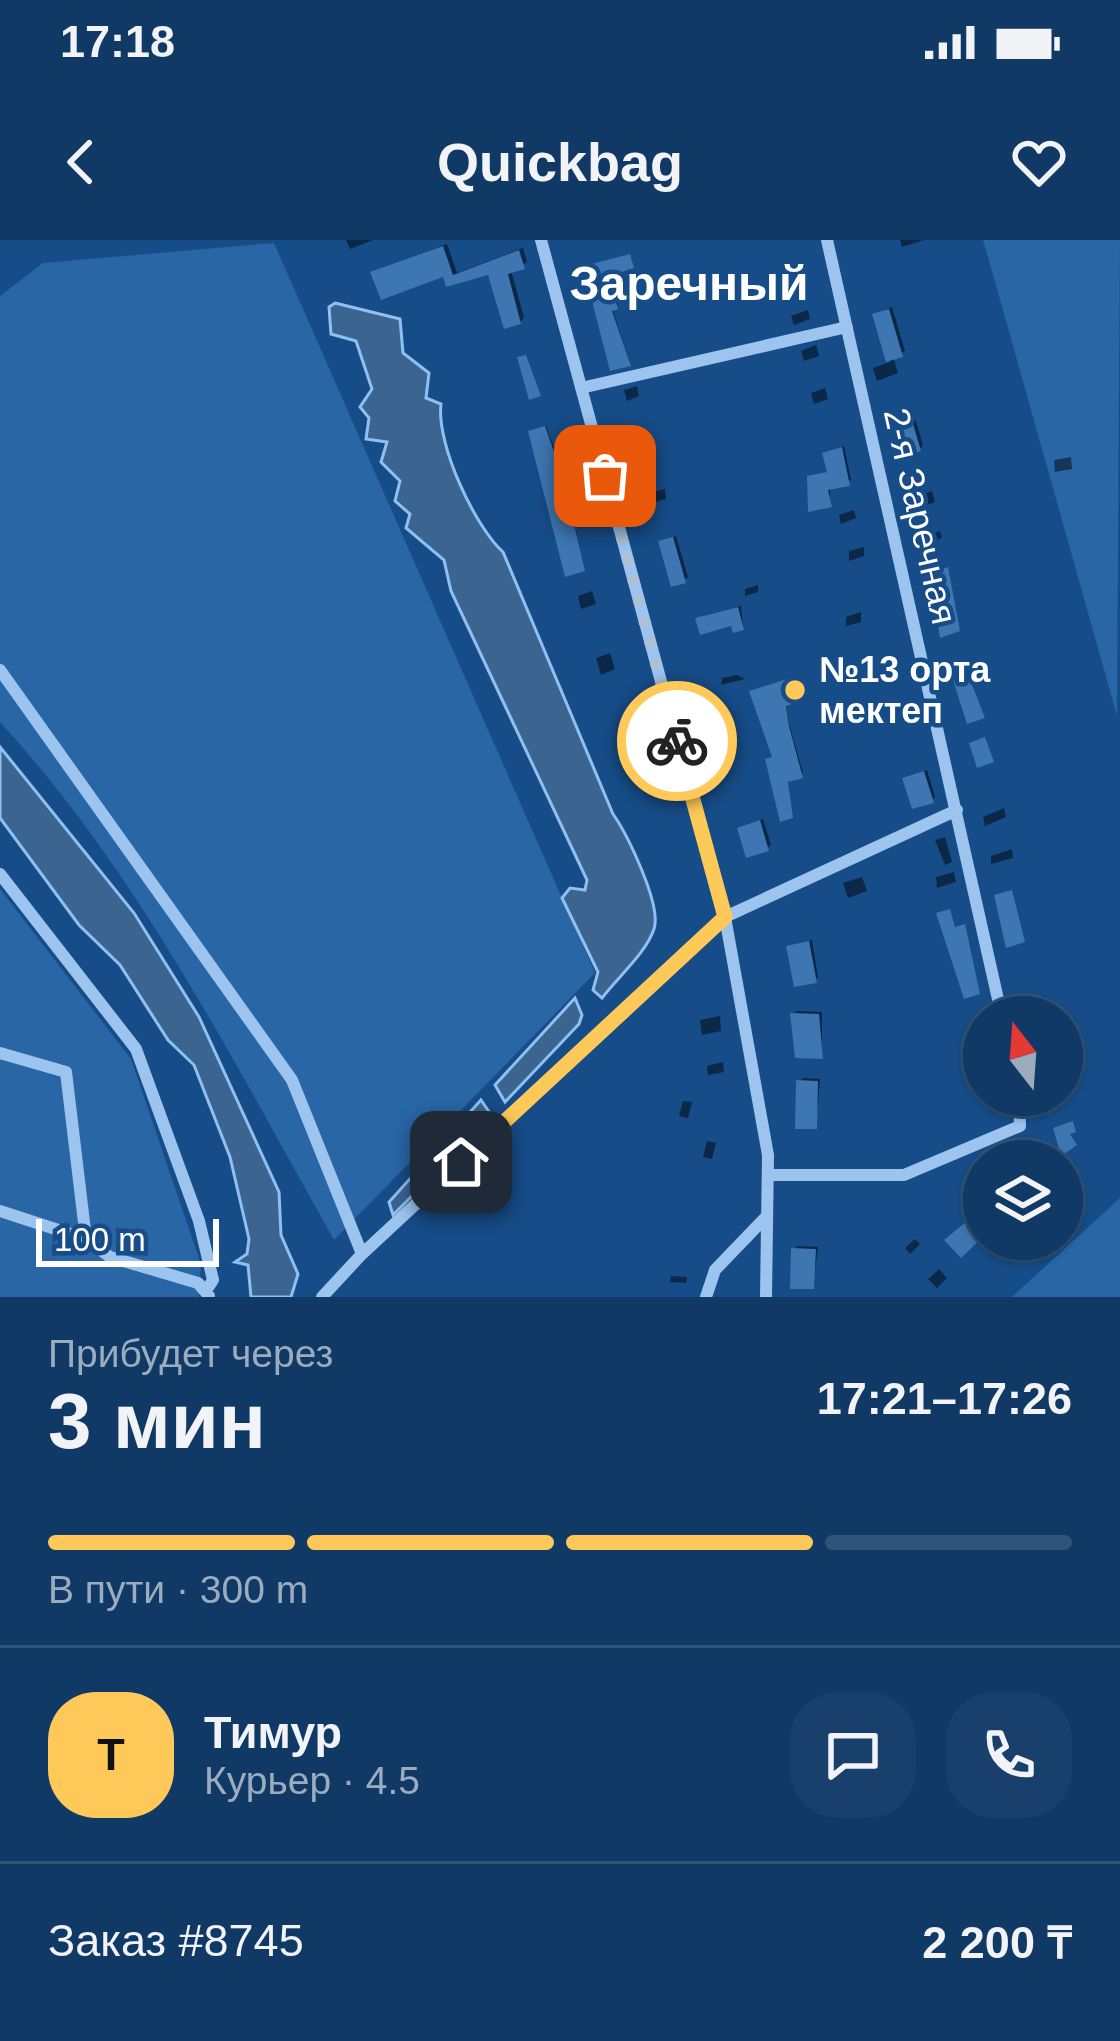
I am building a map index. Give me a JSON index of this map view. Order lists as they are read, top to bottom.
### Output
{
  "streets": {
    "street": ["2-я Заречная"]
  },
  "districts": ["Заречный"],
  "places": ["№13 орта мектеп"],
  "scale_bar": "100 m",
  "north": "top",
  "page": {
    "status": "17:18",
    "header": "Quickbag",
    "scale": "100 m",
    "heading": ["3 мин", "Прибудет через", "17:21–17:26"],
    "panel": [
      "Тимур",
      "Курьер · 4.5",
      "Заказ #8745",
      "2 200 ₸"
    ],
    "bar": "В пути · 300 m",
    "round": "Т"
  }
}
